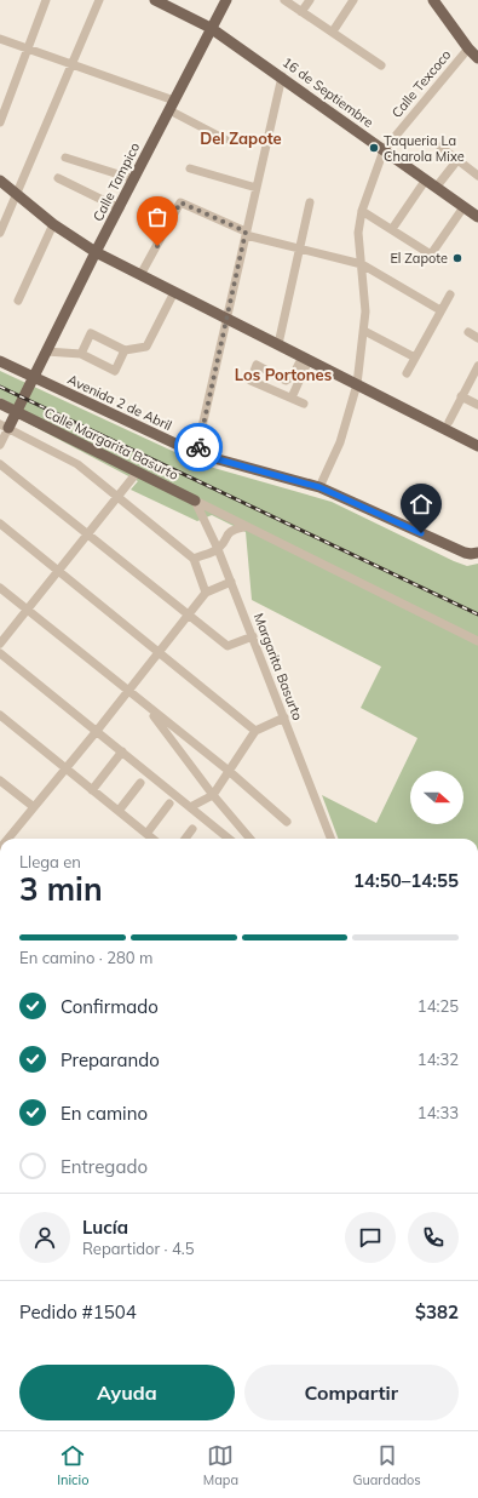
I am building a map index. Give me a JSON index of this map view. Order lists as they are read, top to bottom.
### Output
{
  "streets": {
    "main road": [
      "16 de Septiembre",
      "Calle Tampico",
      "Avenida 2 de Abril",
      "Calle Margarita Basurto"
    ],
    "street": ["Calle Texcoco", "Margarita Basurto"]
  },
  "crossings": [
    ["Calle Texcoco", "16 de Septiembre"],
    ["Calle Texcoco", "Avenida 2 de Abril"],
    ["16 de Septiembre", "Calle Tampico"],
    ["Calle Tampico", "Avenida 2 de Abril"],
    ["Calle Tampico", "Calle Margarita Basurto"],
    ["Calle Margarita Basurto", "Margarita Basurto"]
  ],
  "districts": ["Del Zapote", "Los Portones"],
  "places": ["Taqueria La Charola Mixe", "El Zapote"],
  "north": "right",
  "page": {
    "heading": ["3 min", "Llega en", "14:50–14:55"],
    "panel": [
      "Lucía",
      "Repartidor · 4.5",
      "Pedido #1504",
      "$382"
    ],
    "bar": "En camino · 280 m",
    "list": [
      ["Confirmado", "14:25"],
      ["Preparando", "14:32"],
      ["En camino", "14:33"],
      "Entregado"
    ],
    "buttons": ["Ayuda", "Compartir"],
    "tabs": ["Inicio", "Mapa", "Guardados"]
  }
}
